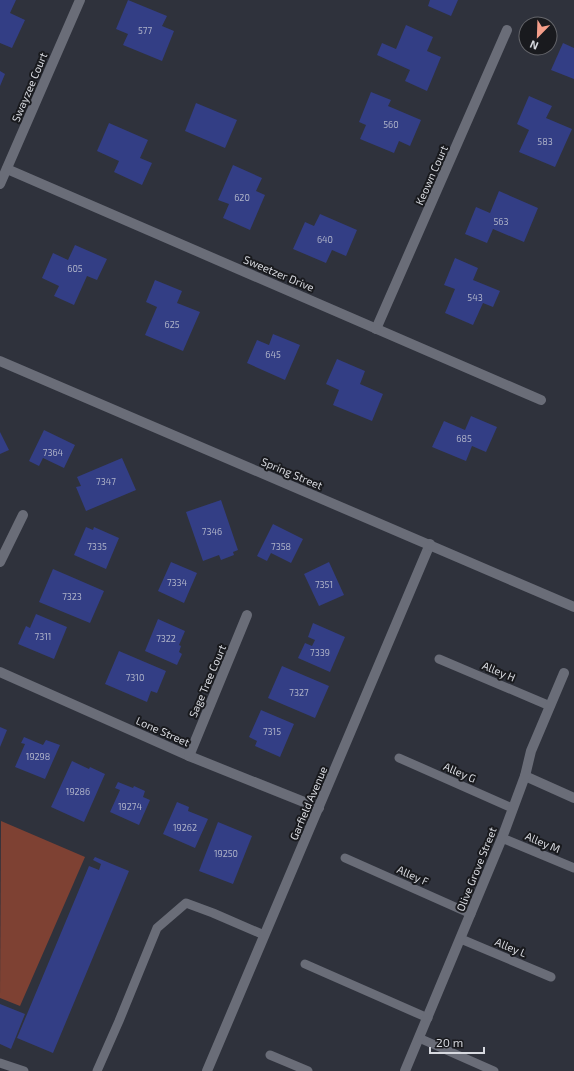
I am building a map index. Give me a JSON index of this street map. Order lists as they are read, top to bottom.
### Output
{
  "streets": {
    "street": [
      "Swayzee Court",
      "Keown Court",
      "Sweetzer Drive",
      "Spring Street",
      "Sage Tree Court",
      "Lone Street",
      "Garfield Avenue",
      "Olive Grove Street"
    ],
    "lane": [
      "Alley H",
      "Alley G",
      "Alley M",
      "Alley F",
      "Alley L"
    ]
  },
  "crossings": [
    ["Swayzee Court", "Sweetzer Drive"],
    ["Keown Court", "Sweetzer Drive"],
    ["Spring Street", "Garfield Avenue"],
    ["Alley H", "Olive Grove Street"],
    ["Sage Tree Court", "Lone Street"],
    ["Lone Street", "Garfield Avenue"],
    ["Alley G", "Olive Grove Street"],
    ["Alley M", "Olive Grove Street"],
    ["Olive Grove Street", "Alley F"],
    ["Olive Grove Street", "Alley L"]
  ],
  "house_numbers": [
    "577",
    "560",
    "583",
    "620",
    "563",
    "640",
    "605",
    "543",
    "625",
    "645",
    "685",
    "7364",
    "7347",
    "7346",
    "7335",
    "7358",
    "7334",
    "7351",
    "7323",
    "7311",
    "7322",
    "7339",
    "7310",
    "7327",
    "7315",
    "19298",
    "19286",
    "19274",
    "19262",
    "19250"
  ],
  "scale_bar": "20 m",
  "north": "bottom left"
}
